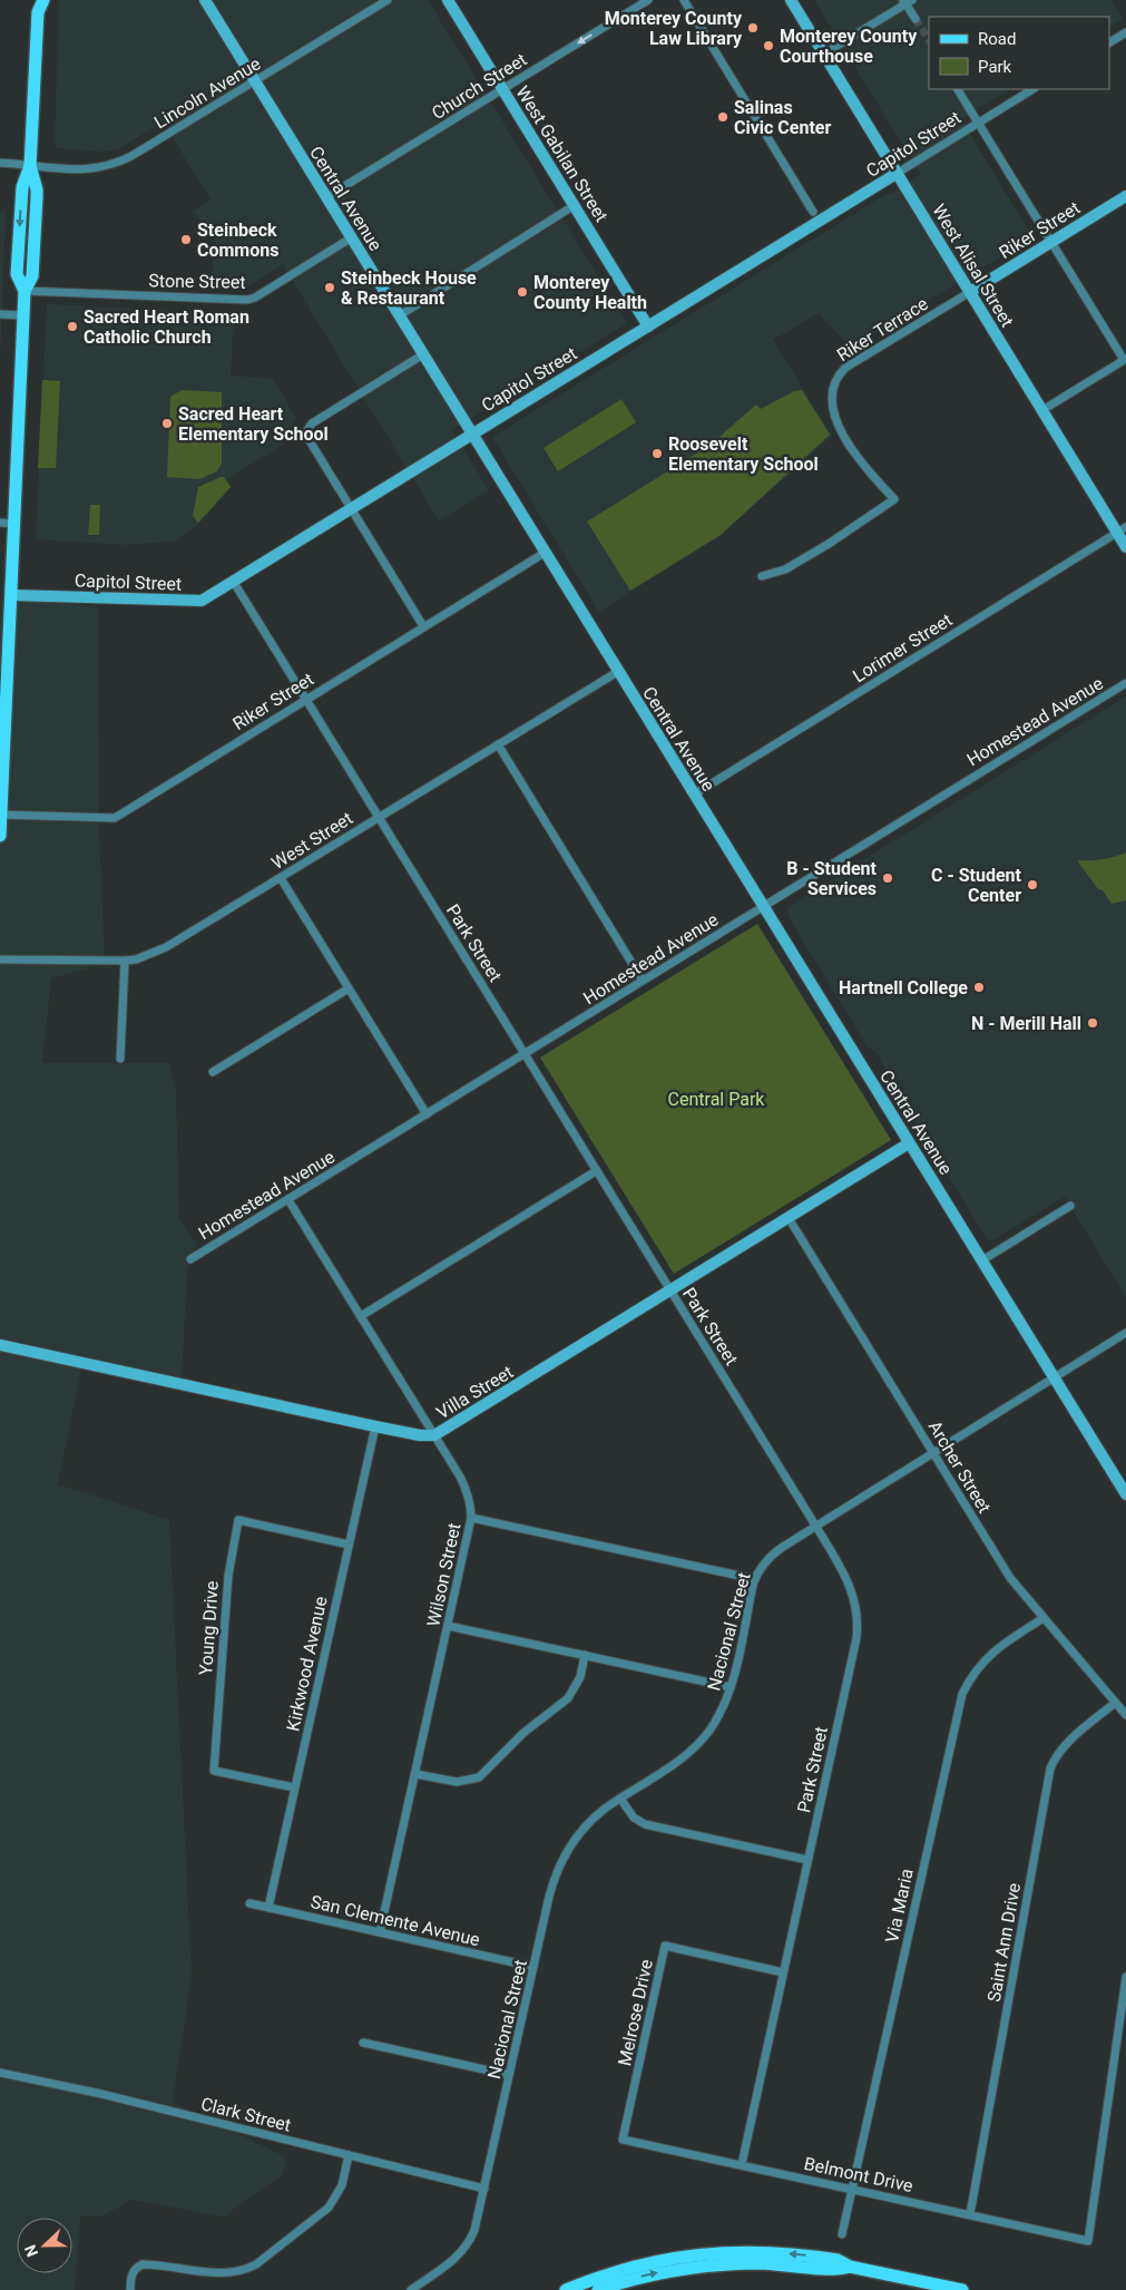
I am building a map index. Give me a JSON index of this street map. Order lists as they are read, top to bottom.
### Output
{
  "streets": {
    "street": [
      "Church Street",
      "Lincoln Avenue",
      "Capitol Street",
      "West Gabilan Street",
      "Central Avenue",
      "Riker Street",
      "West Alisal Street",
      "Stone Street",
      "Riker Terrace",
      "Lorimer Street",
      "Homestead Avenue",
      "West Street",
      "Park Street",
      "Villa Street",
      "Archer Street",
      "Wilson Street",
      "Young Drive",
      "Nacional Street",
      "Kirkwood Avenue",
      "Via Maria",
      "San Clemente Avenue",
      "Saint Ann Drive",
      "Melrose Drive",
      "Clark Street",
      "Belmont Drive"
    ]
  },
  "crossings": [
    ["Church Street", "West Gabilan Street"],
    ["Church Street", "Central Avenue"],
    ["Lincoln Avenue", "Central Avenue"],
    ["Capitol Street", "West Gabilan Street"],
    ["Capitol Street", "Central Avenue"],
    ["Capitol Street", "West Alisal Street"],
    ["Capitol Street", "Park Street"],
    ["Central Avenue", "Riker Street"],
    ["Central Avenue", "Stone Street"],
    ["Central Avenue", "Lorimer Street"],
    ["Central Avenue", "Homestead Avenue"],
    ["Central Avenue", "West Street"],
    ["Central Avenue", "Villa Street"],
    ["Central Avenue", "Nacional Street"],
    ["Riker Street", "West Alisal Street"],
    ["Riker Street", "Riker Terrace"],
    ["Riker Street", "Park Street"],
    ["West Alisal Street", "Riker Terrace"],
    ["West Alisal Street", "Lorimer Street"],
    ["Homestead Avenue", "Park Street"],
    ["Homestead Avenue", "Wilson Street"],
    ["West Street", "Park Street"],
    ["Park Street", "Villa Street"],
    ["Park Street", "Nacional Street"],
    ["Park Street", "Melrose Drive"],
    ["Park Street", "Belmont Drive"],
    ["Villa Street", "Archer Street"],
    ["Villa Street", "Wilson Street"],
    ["Villa Street", "Kirkwood Avenue"],
    ["Archer Street", "Nacional Street"],
    ["Archer Street", "Via Maria"],
    ["Archer Street", "Saint Ann Drive"],
    ["Wilson Street", "San Clemente Avenue"],
    ["Young Drive", "Kirkwood Avenue"],
    ["Nacional Street", "San Clemente Avenue"],
    ["Nacional Street", "Clark Street"],
    ["Kirkwood Avenue", "San Clemente Avenue"],
    ["Via Maria", "Belmont Drive"],
    ["Saint Ann Drive", "Belmont Drive"],
    ["Melrose Drive", "Belmont Drive"]
  ],
  "one_way": ["Church Street"],
  "parks": ["Central Park"],
  "places": [
    "Monterey County Law Library",
    "Monterey County Courthouse",
    "Salinas Civic Center",
    "Steinbeck Commons",
    "Steinbeck House & Restaurant",
    "Monterey County Health",
    "Sacred Heart Roman Catholic Church",
    "Sacred Heart Elementary School",
    "Roosevelt Elementary School",
    "B - Student Services",
    "C - Student Center",
    "Hartnell College",
    "N - Merill Hall"
  ],
  "legend": ["Road", "Park"],
  "north": "left"
}
